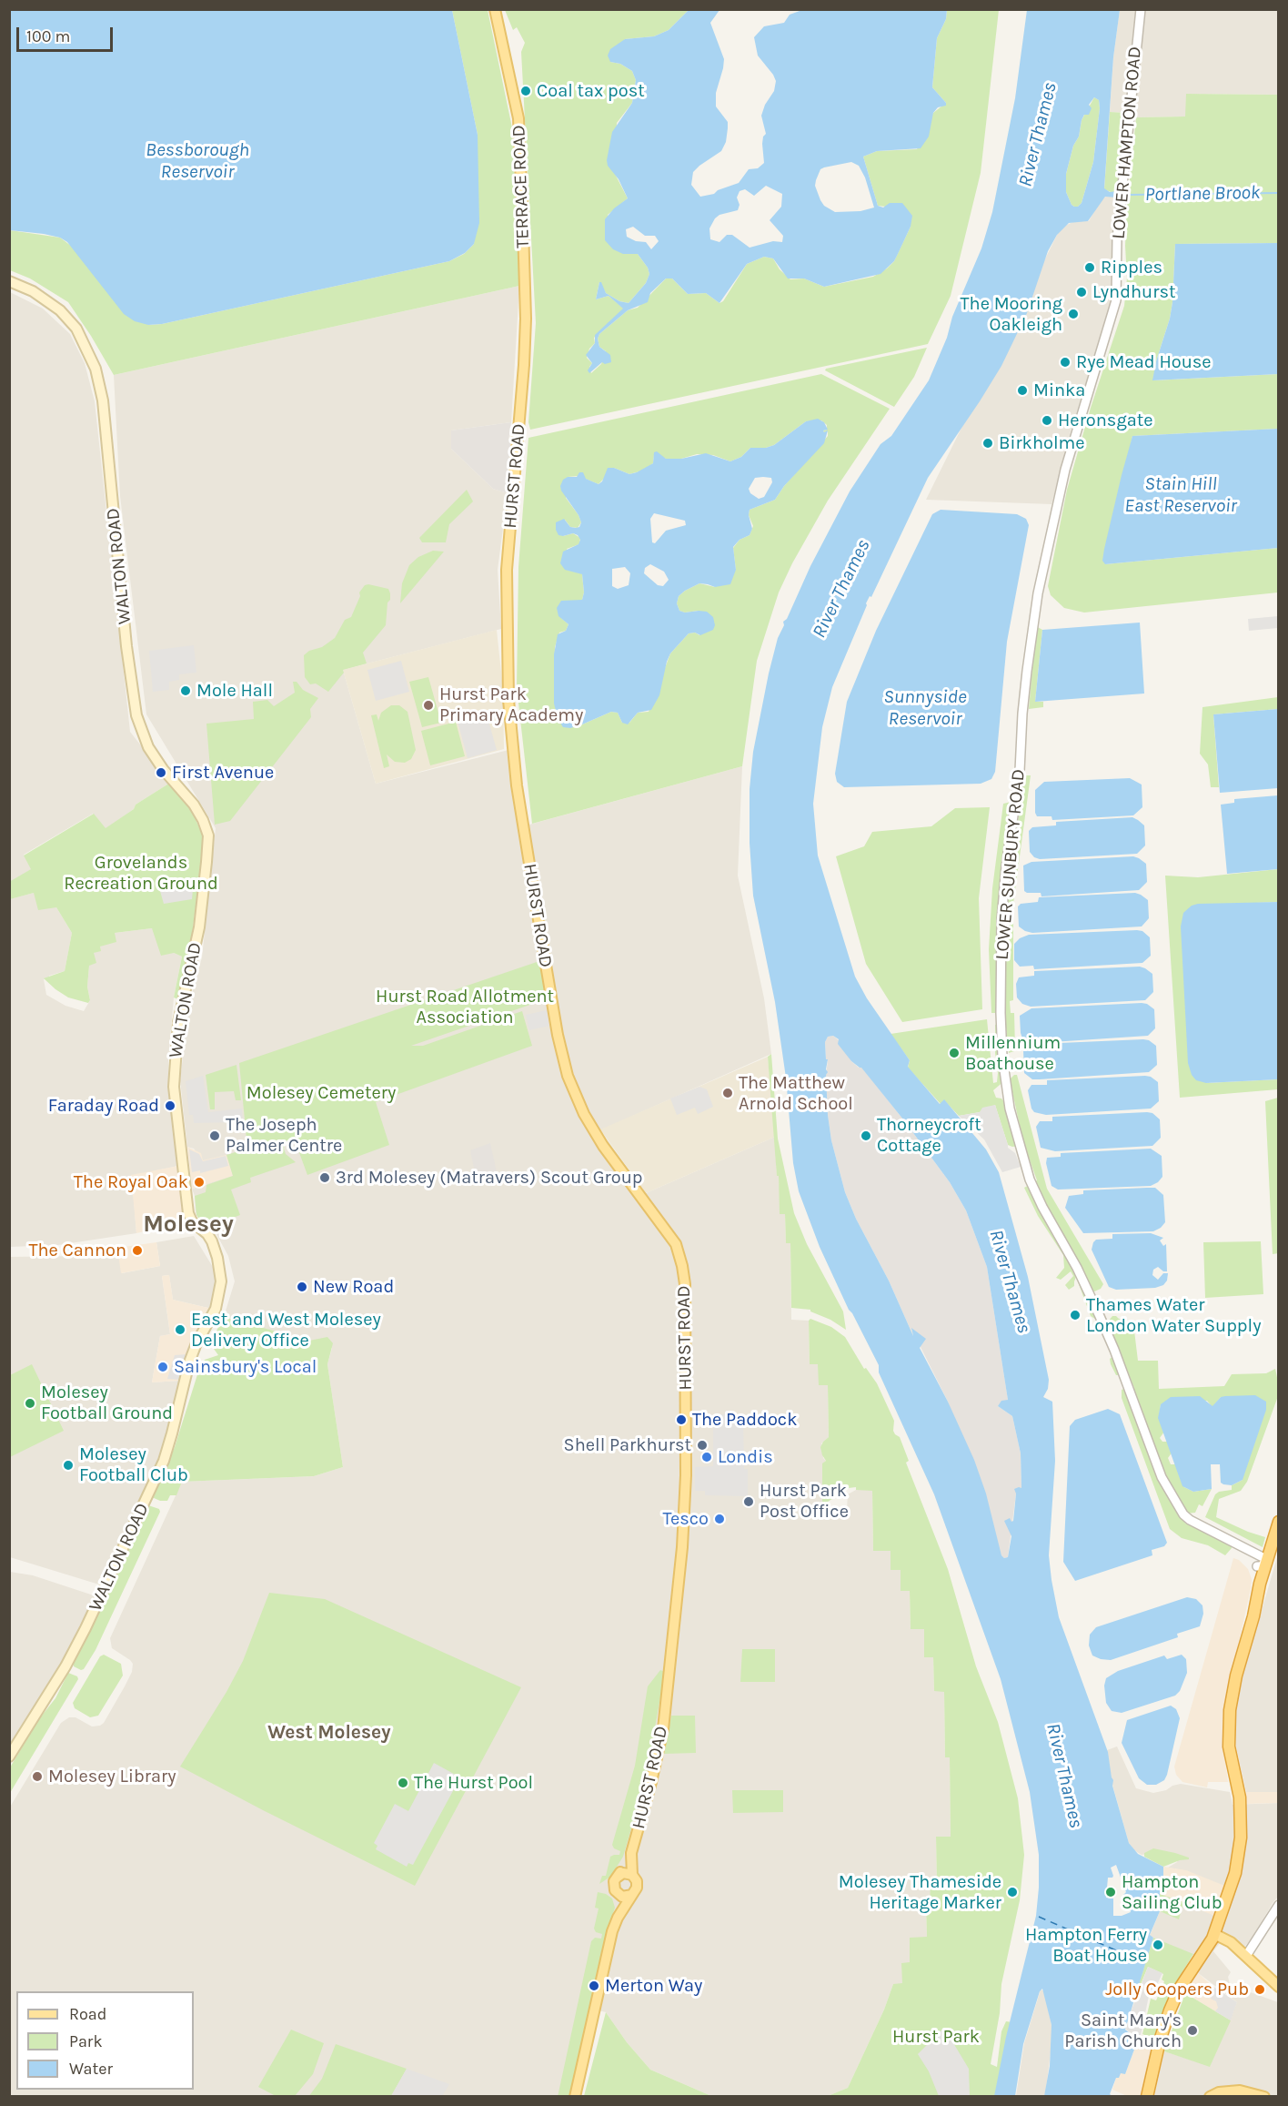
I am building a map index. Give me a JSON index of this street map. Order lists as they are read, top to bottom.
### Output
{
  "streets": {
    "main road": ["TERRACE ROAD", "HURST ROAD", "WALTON ROAD"],
    "street": ["LOWER HAMPTON ROAD", "LOWER SUNBURY ROAD"]
  },
  "crossings": [
    ["LOWER HAMPTON ROAD", "LOWER SUNBURY ROAD"],
    ["TERRACE ROAD", "HURST ROAD"]
  ],
  "districts": ["Molesey", "West Molesey"],
  "water": [
    "River Thames",
    "Bessborough Reservoir",
    "Portlane Brook",
    "Stain Hill East Reservoir",
    "Sunnyside Reservoir"
  ],
  "parks": [
    "Grovelands Recreation Ground",
    "Hurst Road Allotment Association",
    "Molesey Cemetery",
    "Hurst Park"
  ],
  "places": [
    "Coal tax post",
    "Ripples",
    "Lyndhurst",
    "The Mooring Oakleigh",
    "Rye Mead House",
    "Minka",
    "Heronsgate",
    "Birkholme",
    "Mole Hall",
    "Hurst Park Primary Academy",
    "First Avenue",
    "Millennium Boathouse",
    "The Matthew Arnold School",
    "Faraday Road",
    "The Joseph Palmer Centre",
    "Thorneycroft Cottage",
    "3rd Molesey (Matravers) Scout Group",
    "The Royal Oak",
    "The Cannon",
    "New Road",
    "Thames Water London Water Supply",
    "East and West Molesey Delivery Office",
    "Sainsbury's Local",
    "Molesey Football Ground",
    "The Paddock",
    "Shell Parkhurst",
    "Londis",
    "Molesey Football Club",
    "Hurst Park Post Office",
    "Tesco",
    "Molesey Library",
    "The Hurst Pool",
    "Molesey Thameside Heritage Marker",
    "Hampton Sailing Club",
    "Hampton Ferry Boat House",
    "Merton Way",
    "Jolly Coopers Pub",
    "Saint Mary's Parish Church"
  ],
  "legend": ["Road", "Park", "Water"],
  "scale_bar": "100 m"
}
